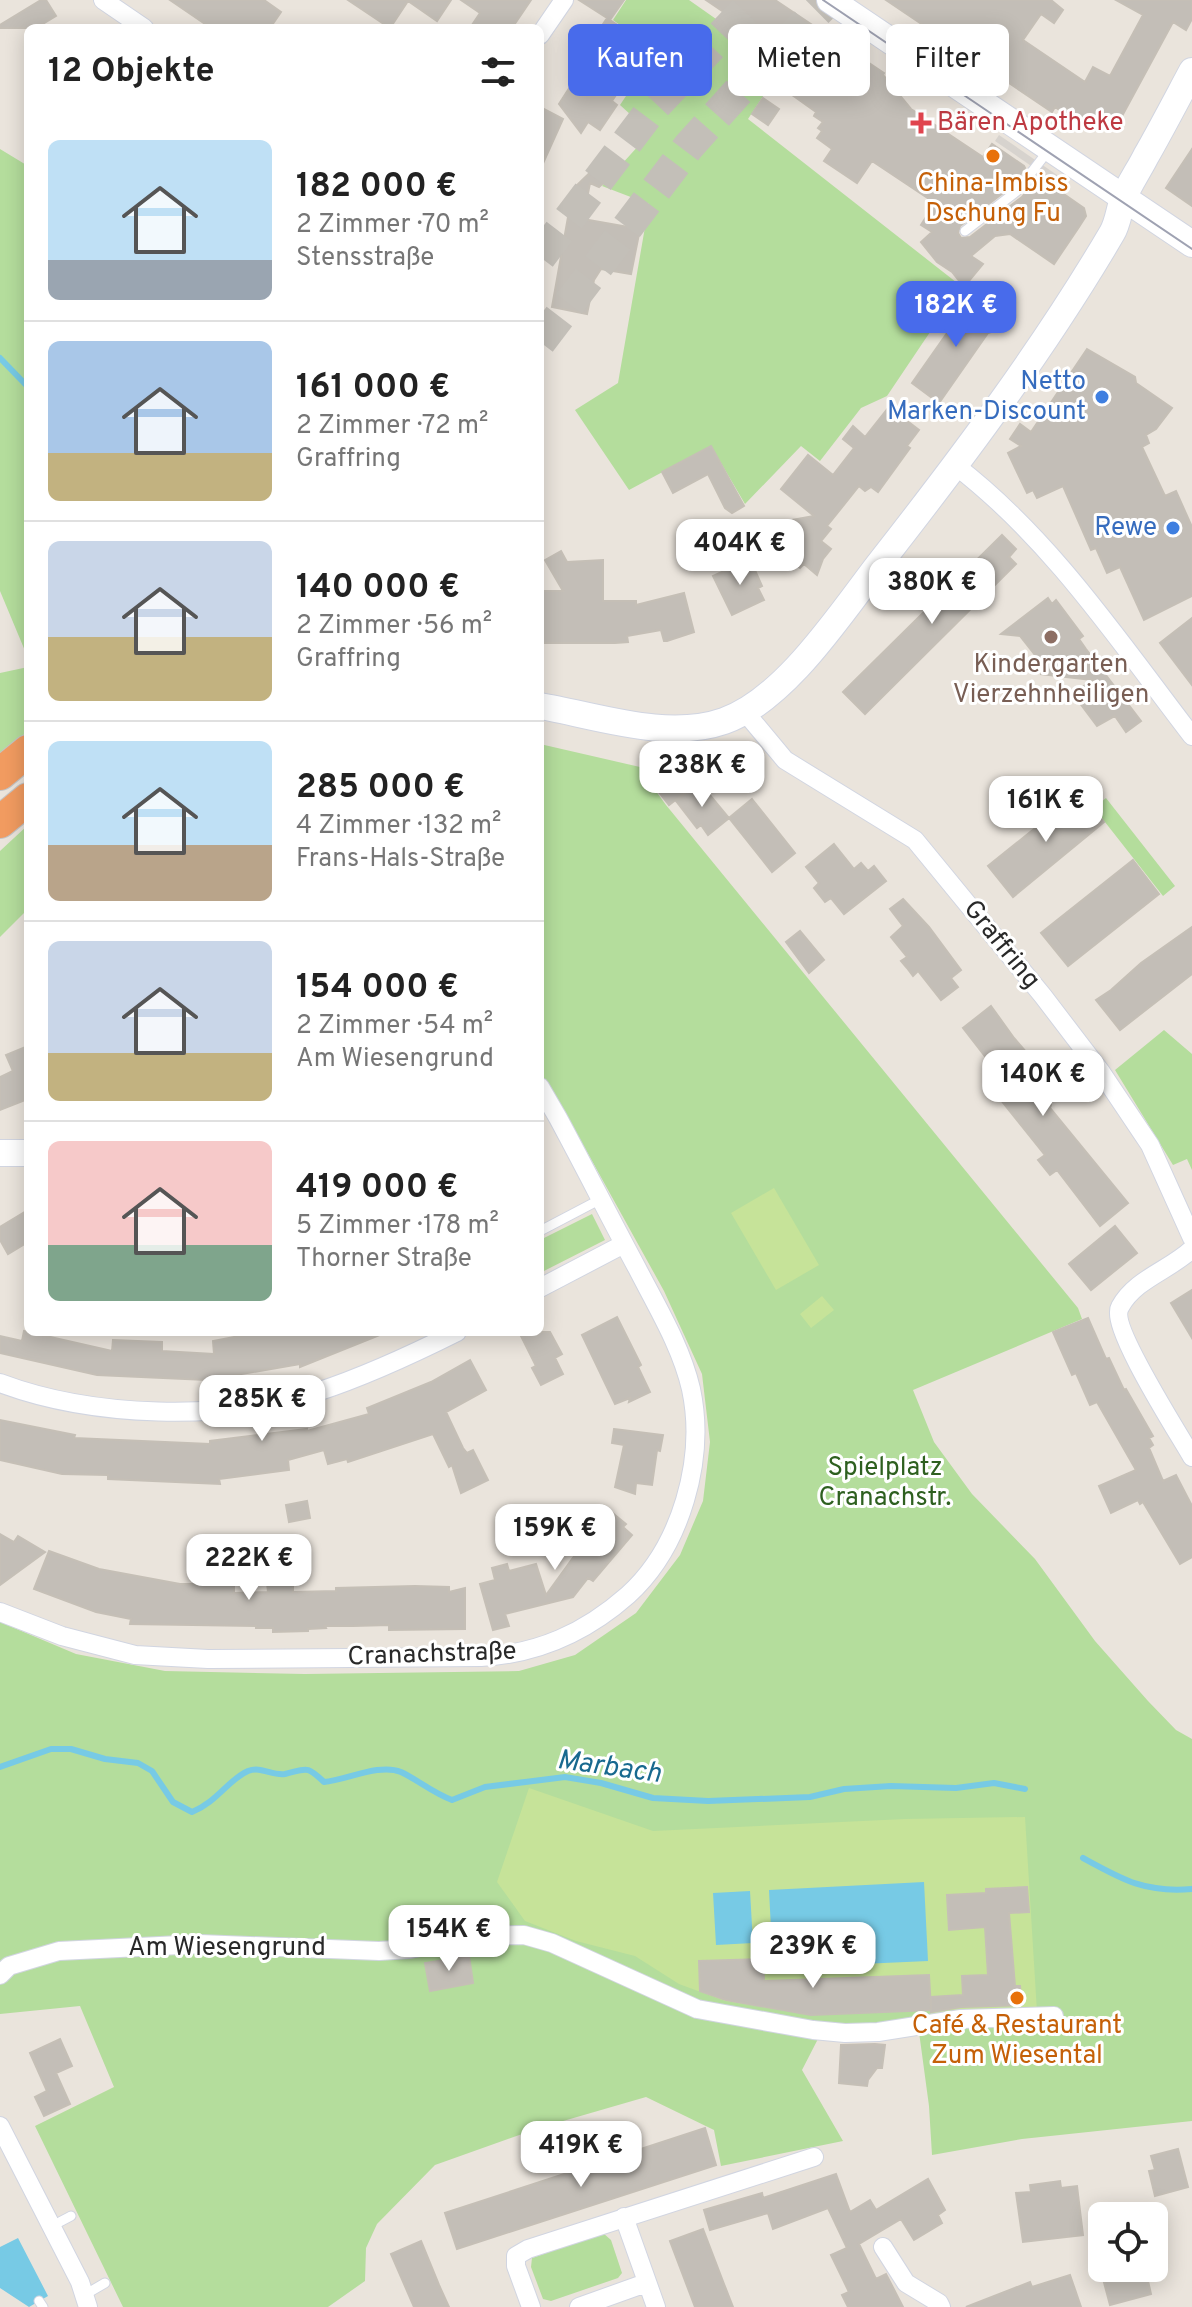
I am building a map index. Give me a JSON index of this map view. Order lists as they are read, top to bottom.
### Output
{
  "streets": {
    "street": ["Graffring", "Cranachstraße", "Am Wiesengrund"]
  },
  "water": ["Marbach"],
  "parks": ["Spielplatz Cranachstr."],
  "places": {
    "health": ["Bären Apotheke"],
    "other": [
      "China-Imbiss Dschung Fu",
      "Netto Marken-Discount",
      "Rewe",
      "Kindergarten Vierzehnheiligen",
      "Café & Restaurant Zum Wiesental"
    ]
  },
  "page": {
    "chip": ["Kaufen", "Mieten", "Filter"],
    "heading": "12 Objekte",
    "list": [
      {
        "name": "182 000 €",
        "note": "2 Zimmer · 70 m² · Stensstraße"
      },
      {
        "name": "161 000 €",
        "note": "2 Zimmer · 72 m² · Graffring"
      },
      {
        "name": "140 000 €",
        "note": "2 Zimmer · 56 m² · Graffring"
      },
      {
        "name": "285 000 €",
        "note": "4 Zimmer · 132 m² · Frans-Hals-Straße"
      },
      {
        "name": "154 000 €",
        "note": "2 Zimmer · 54 m² · Am Wiesengrund"
      },
      {
        "name": "419 000 €",
        "note": "5 Zimmer · 178 m² · Thorner Straße"
      }
    ],
    "price": [
      "182K €",
      "404K €",
      "380K €",
      "238K €",
      "161K €",
      "140K €",
      "285K €",
      "159K €",
      "222K €",
      "154K €",
      "239K €",
      "419K €"
    ]
  }
}
